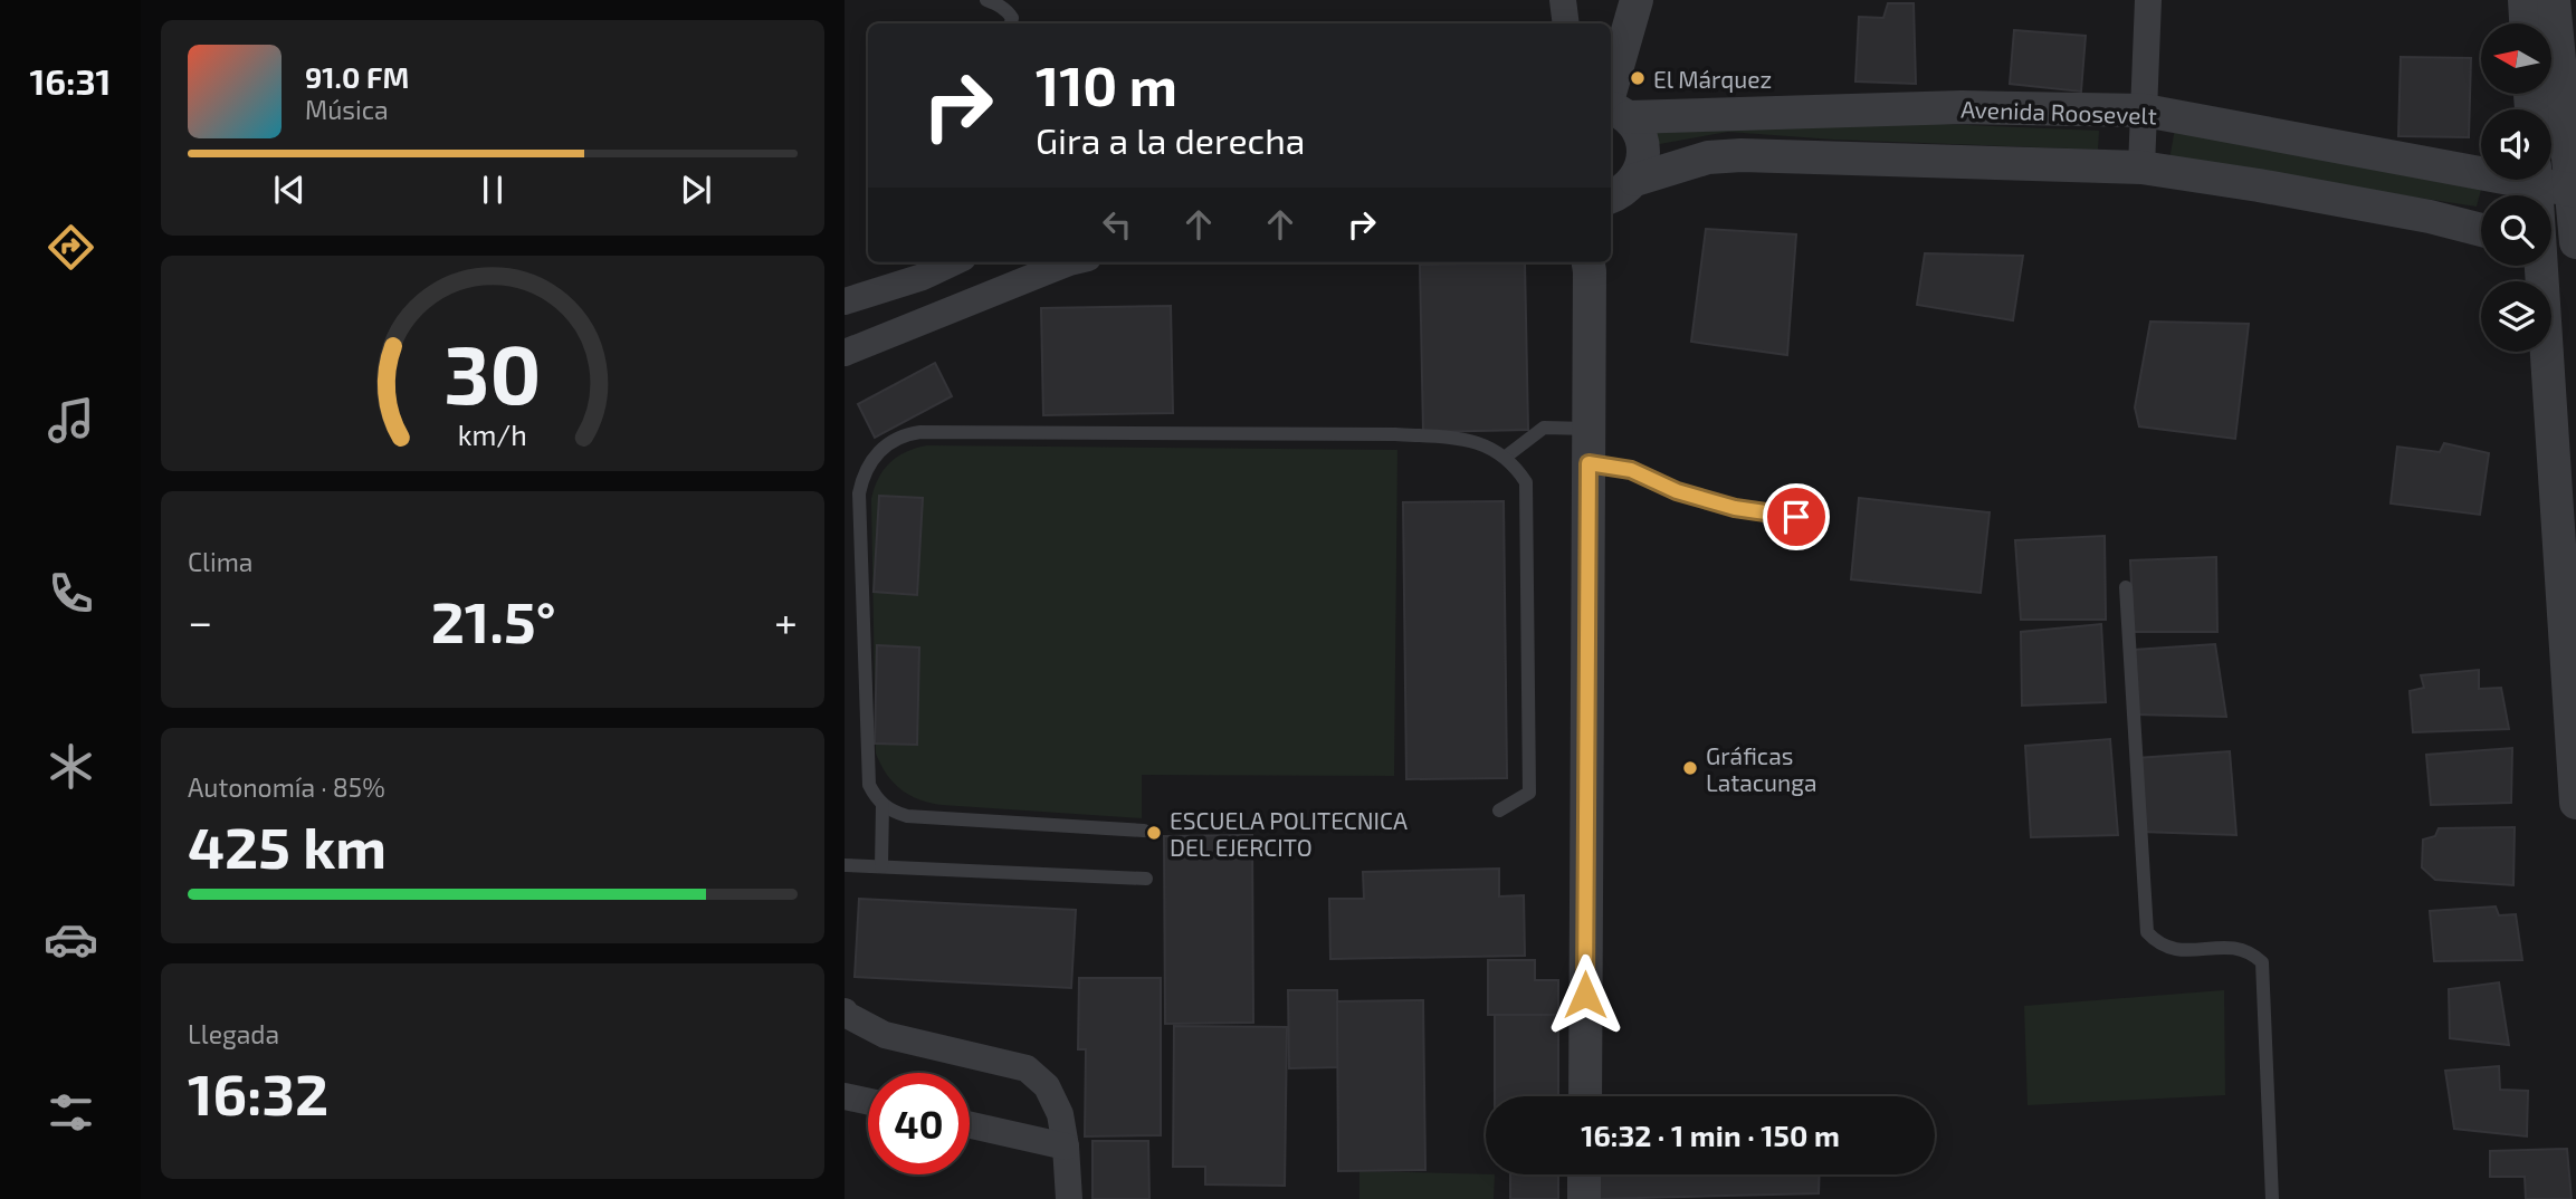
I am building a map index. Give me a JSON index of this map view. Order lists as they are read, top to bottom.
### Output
{
  "streets": {
    "street": ["Avenida Roosevelt"]
  },
  "places": ["El Márquez", "Gráficas Latacunga", "ESCUELA POLITECNICA DEL EJERCITO"],
  "north": "left",
  "page": {
    "tabs": "16:31",
    "turn": ["110 m", "Gira a la derecha"],
    "song": ["91.0 FM", "Música"],
    "tile": [
      "Clima",
      ["Autonomía · 85%", "425 km"],
      ["Llegada", "16:32"]
    ],
    "heat": ["−", "21.5°", "+"],
    "limit": "40",
    "trip": "16:32 · 1 min · 150 m",
    "gauge": ["30", "km/h"]
  }
}
